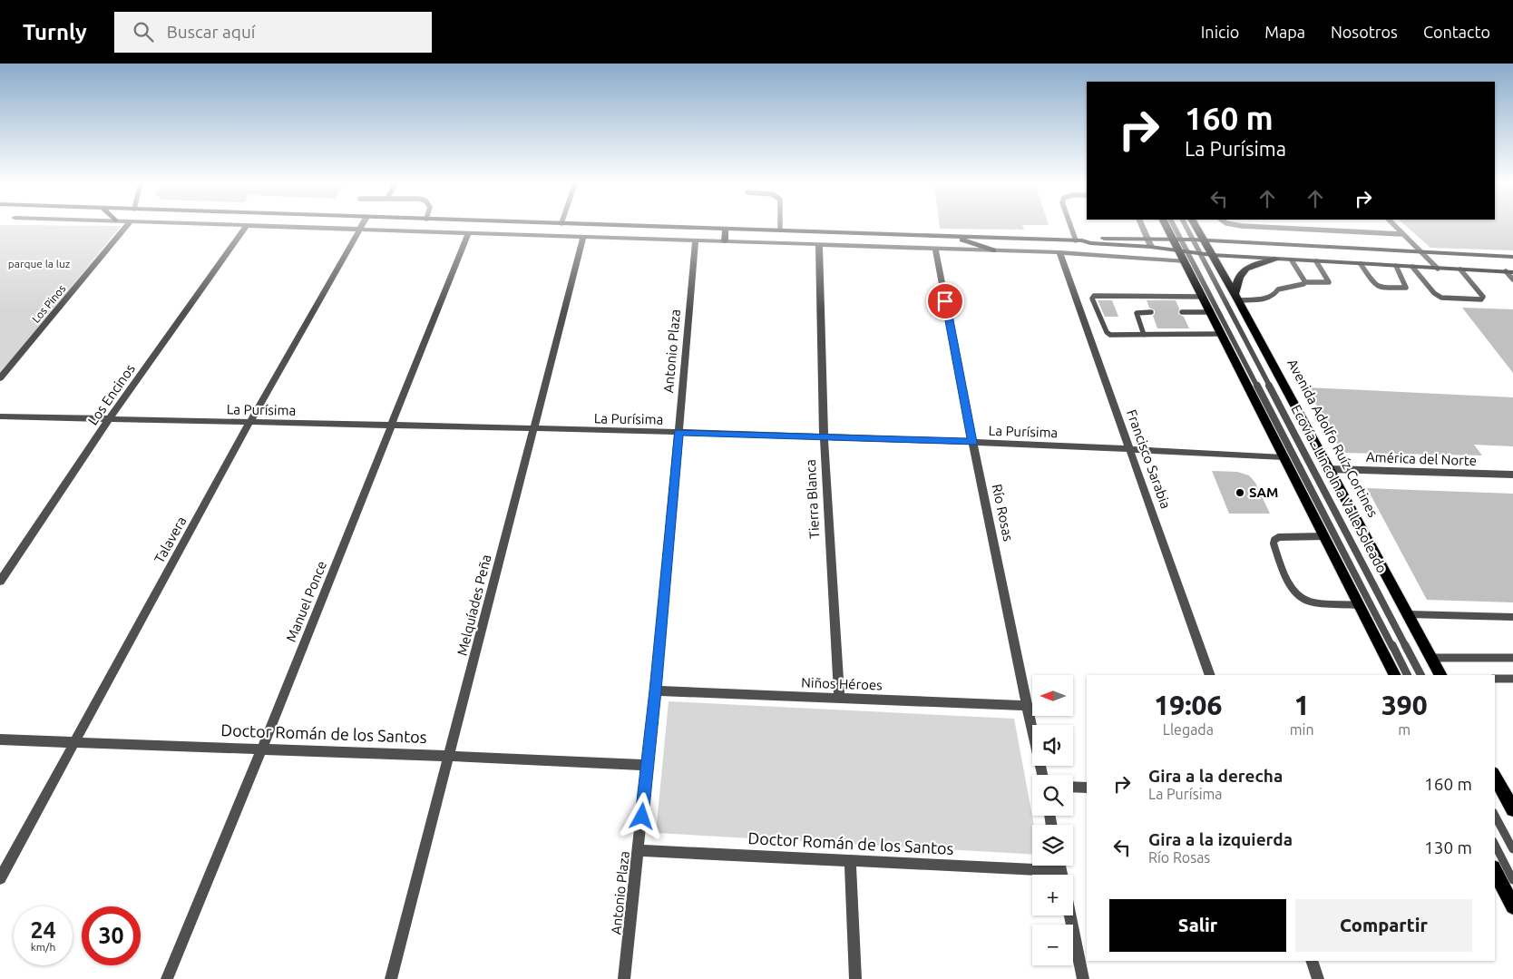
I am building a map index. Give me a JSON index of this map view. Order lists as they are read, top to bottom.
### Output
{
  "streets": {
    "main road": ["Avenida Adolfo Ruíz Cortines"],
    "street": [
      "Los Pinos",
      "Antonio Plaza",
      "Los Encinos",
      "La Purísima",
      "Francisco Sarabia",
      "Tierra Blanca",
      "Río Rosas",
      "Talavera",
      "Manuel Ponce",
      "Melquíades Peña",
      "Niños Héroes",
      "Doctor Román de los Santos"
    ],
    "lane": ["América del Norte", "Ecovía - Lincoln a Valle Soleado"]
  },
  "crossings": [
    ["Antonio Plaza", "La Purísima"],
    ["Antonio Plaza", "Niños Héroes"],
    ["Antonio Plaza", "Doctor Román de los Santos"],
    ["Los Encinos", "La Purísima"],
    ["La Purísima", "Francisco Sarabia"],
    ["La Purísima", "Tierra Blanca"],
    ["La Purísima", "Río Rosas"],
    ["La Purísima", "Talavera"],
    ["La Purísima", "Manuel Ponce"],
    ["La Purísima", "Melquíades Peña"],
    ["Avenida Adolfo Ruíz Cortines", "América del Norte"],
    ["Tierra Blanca", "Niños Héroes"],
    ["Río Rosas", "Niños Héroes"],
    ["Talavera", "Doctor Román de los Santos"],
    ["Manuel Ponce", "Doctor Román de los Santos"],
    ["Melquíades Peña", "Doctor Román de los Santos"]
  ],
  "parks": ["parque la luz"],
  "places": ["SAM"],
  "north": "left",
  "page": {
    "header": "Turnly",
    "search": "Buscar aquí",
    "nav": [
      "Inicio",
      "Mapa",
      "Nosotros",
      "Contacto"
    ],
    "turn": ["160 m", "La Purísima"],
    "map_buttons": ["+", "−"],
    "eta": [
      "19:06",
      "Llegada",
      "1",
      "min",
      "390",
      "m"
    ],
    "list": [
      {
        "name": "Gira a la derecha",
        "note": "La Purísima",
        "value": "160 m"
      },
      {
        "name": "Gira a la izquierda",
        "note": "Río Rosas",
        "value": "130 m"
      }
    ],
    "buttons": ["Salir", "Compartir"],
    "speed": "24 km/h",
    "limit": "30"
  }
}
